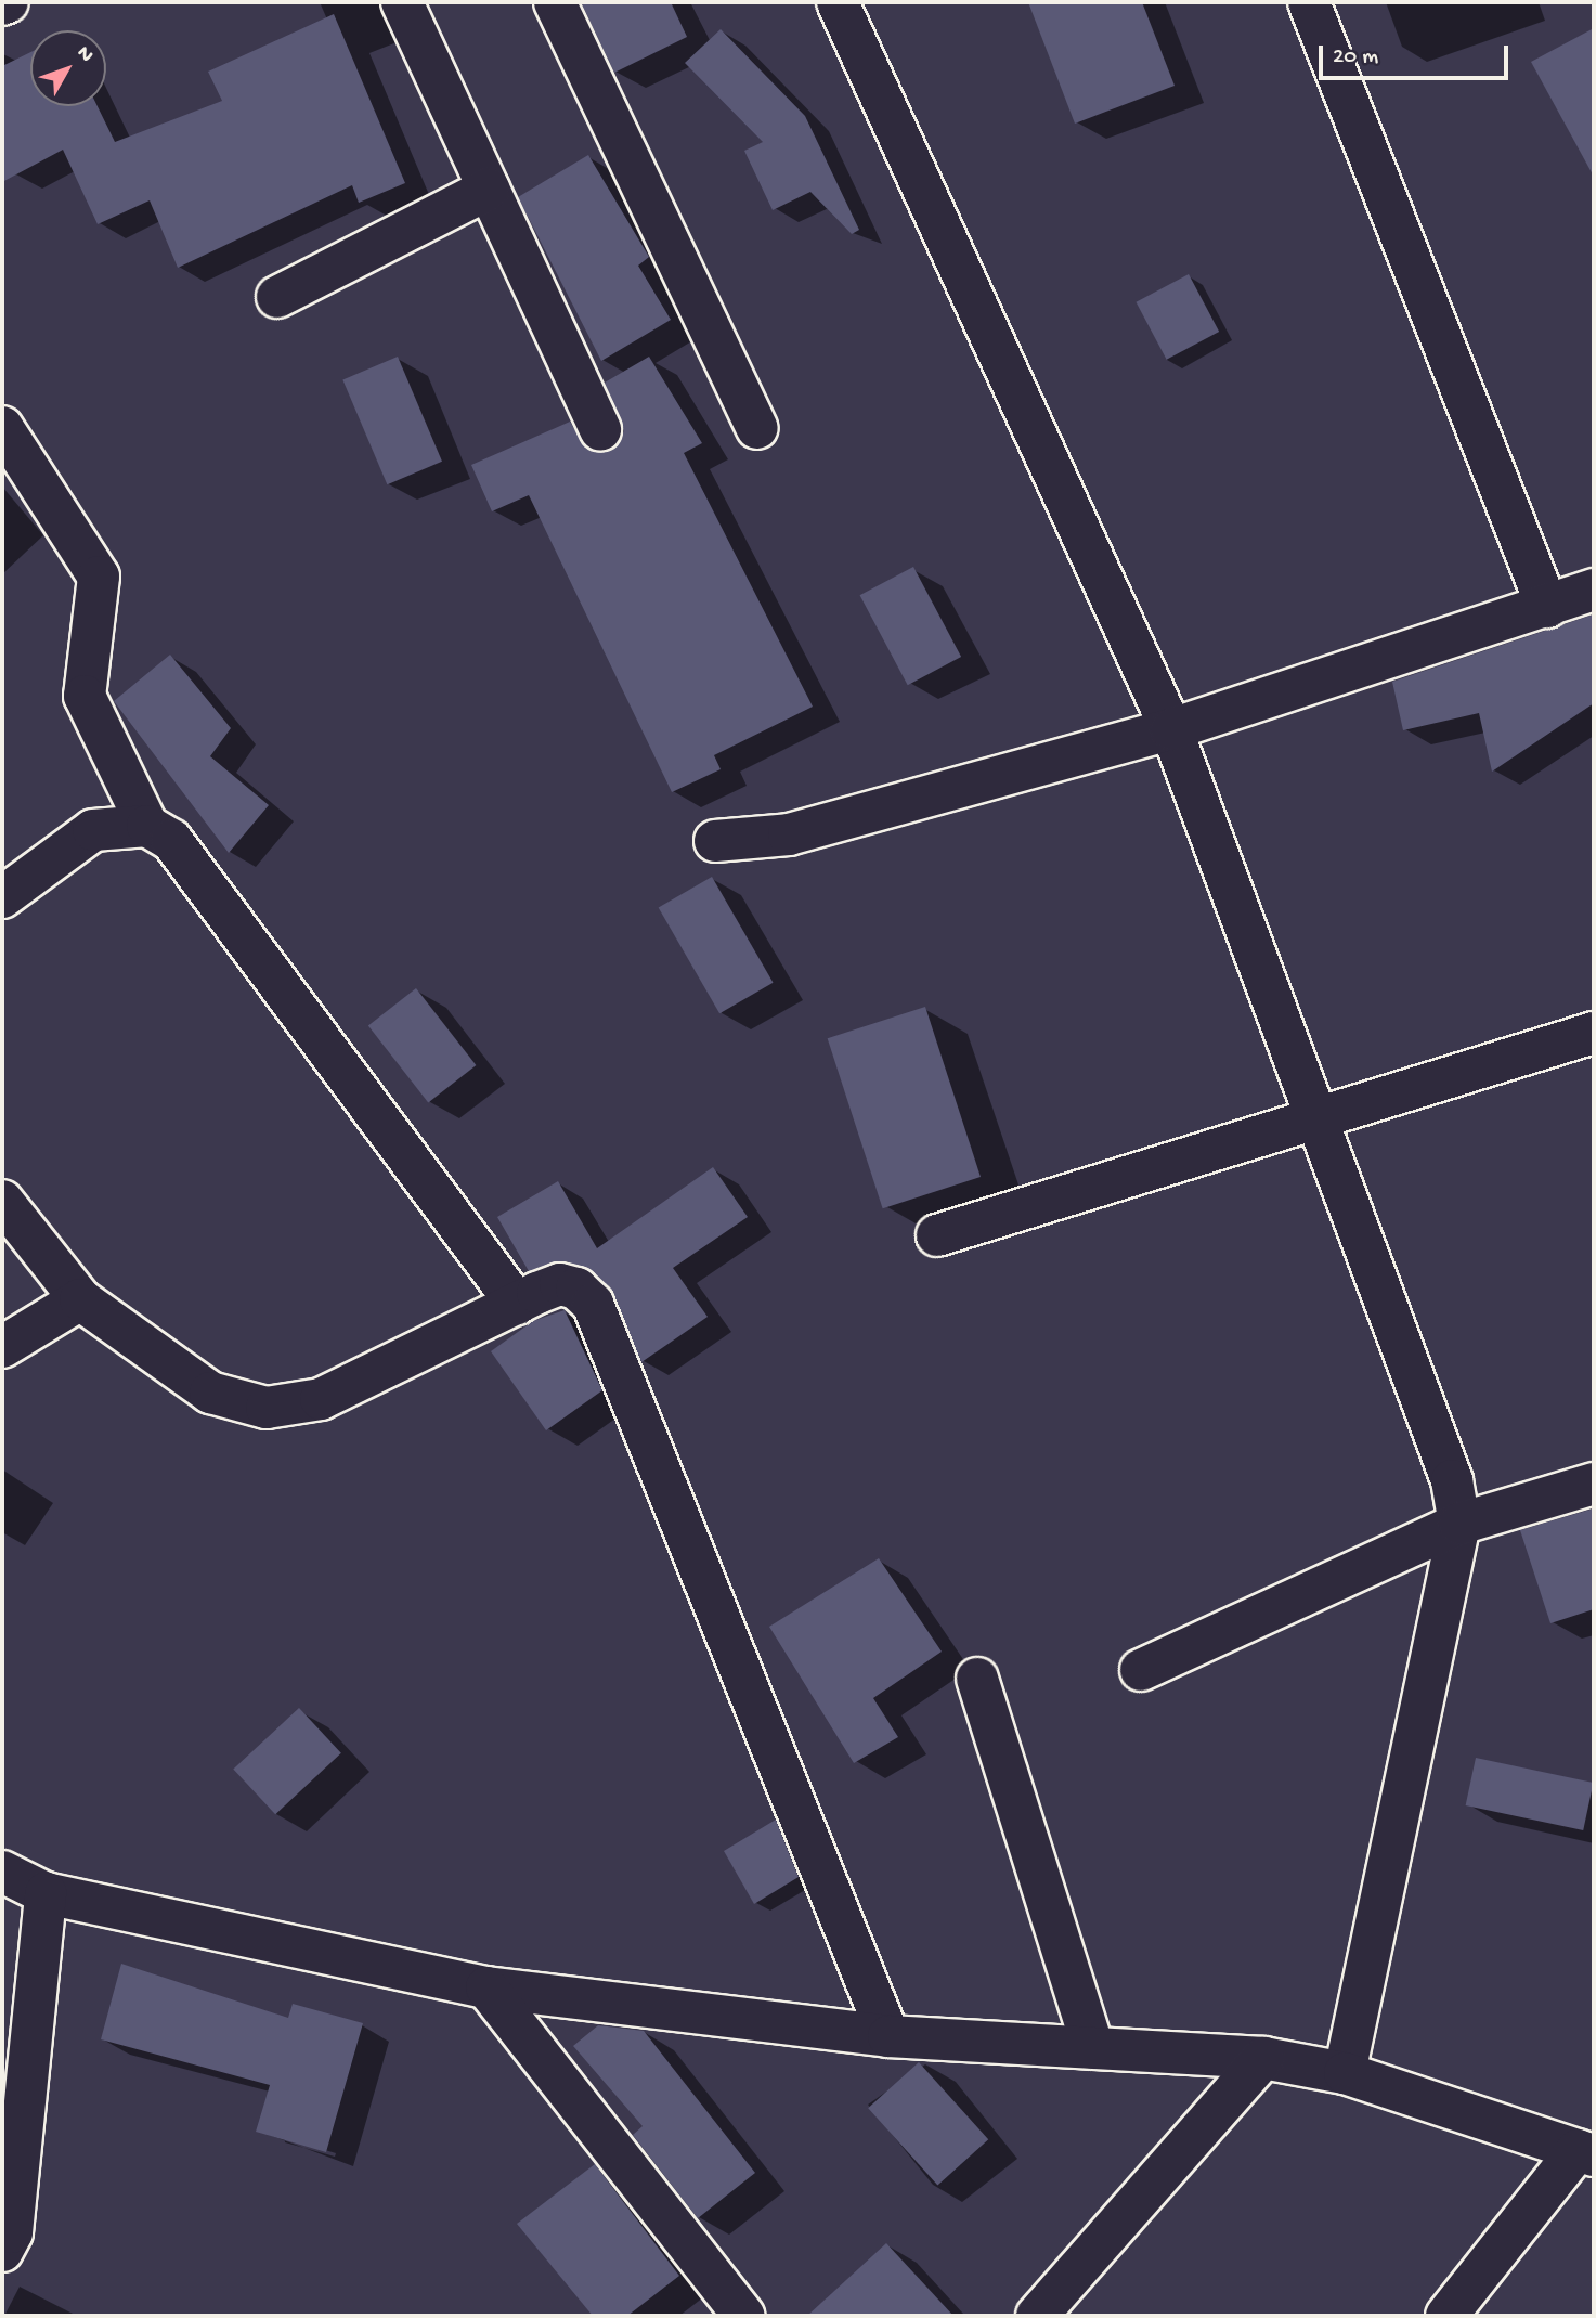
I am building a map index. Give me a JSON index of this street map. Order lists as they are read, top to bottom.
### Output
{
  "scale_bar": "20 m",
  "north": "top right"
}
